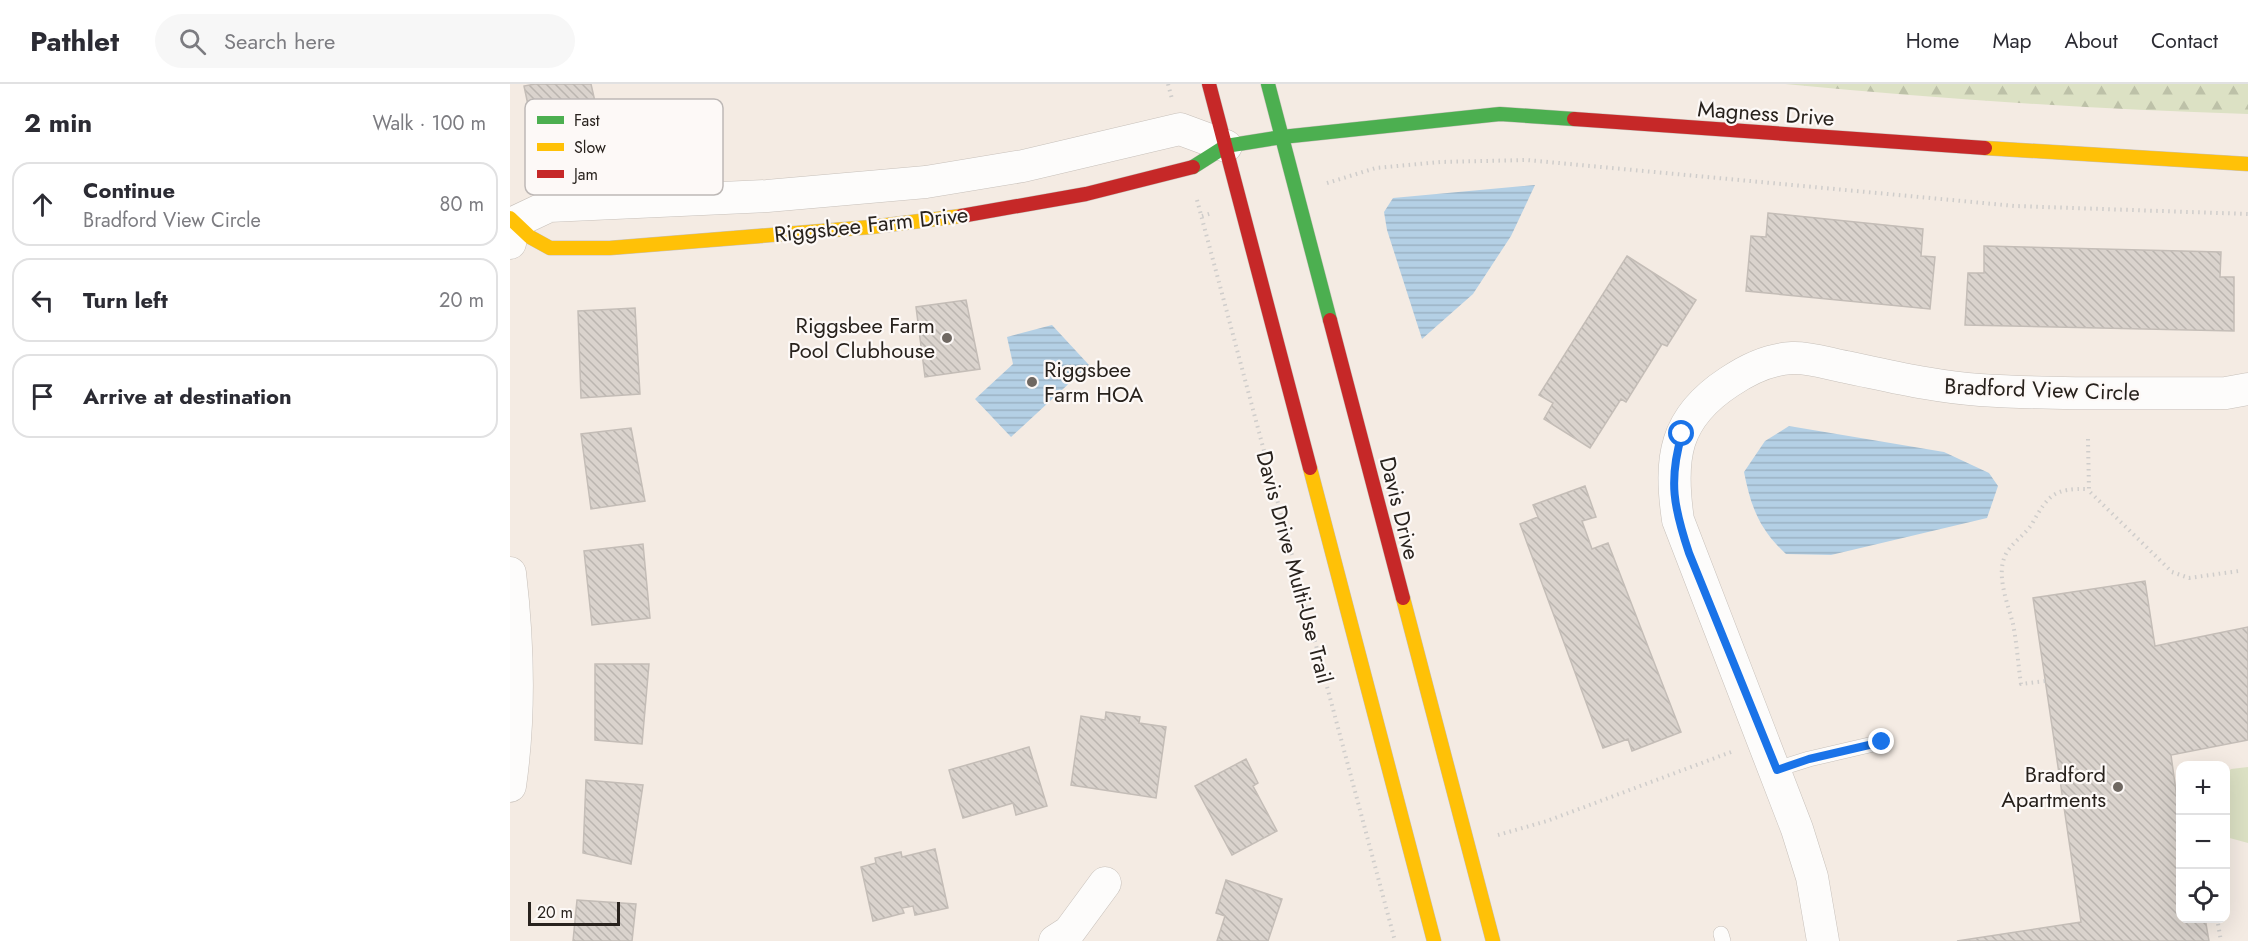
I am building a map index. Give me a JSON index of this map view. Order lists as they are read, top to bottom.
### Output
{
  "streets": {
    "main road": ["Magness Drive", "Riggsbee Farm Drive", "Davis Drive"],
    "street": ["Bradford View Circle"],
    "path": ["Davis Drive Multi-Use Trail"]
  },
  "crossings": [
    ["Magness Drive", "Riggsbee Farm Drive"],
    ["Magness Drive", "Davis Drive"],
    ["Riggsbee Farm Drive", "Davis Drive"]
  ],
  "places": ["Riggsbee Farm Pool Clubhouse", "Riggsbee Farm HOA", "Bradford Apartments"],
  "legend": ["Fast", "Slow", "Jam"],
  "scale_bar": "20 m",
  "page": {
    "header": "Pathlet",
    "search": "Search here",
    "nav": [
      "Home",
      "Map",
      "About",
      "Contact"
    ],
    "heading": ["2 min", "Walk · 100 m"],
    "list": [
      ["Continue", "Bradford View Circle", "80 m"],
      ["Turn left", "20 m"],
      "Arrive at destination"
    ],
    "map_buttons": ["+", "−"],
    "scale": "20 m"
  }
}
